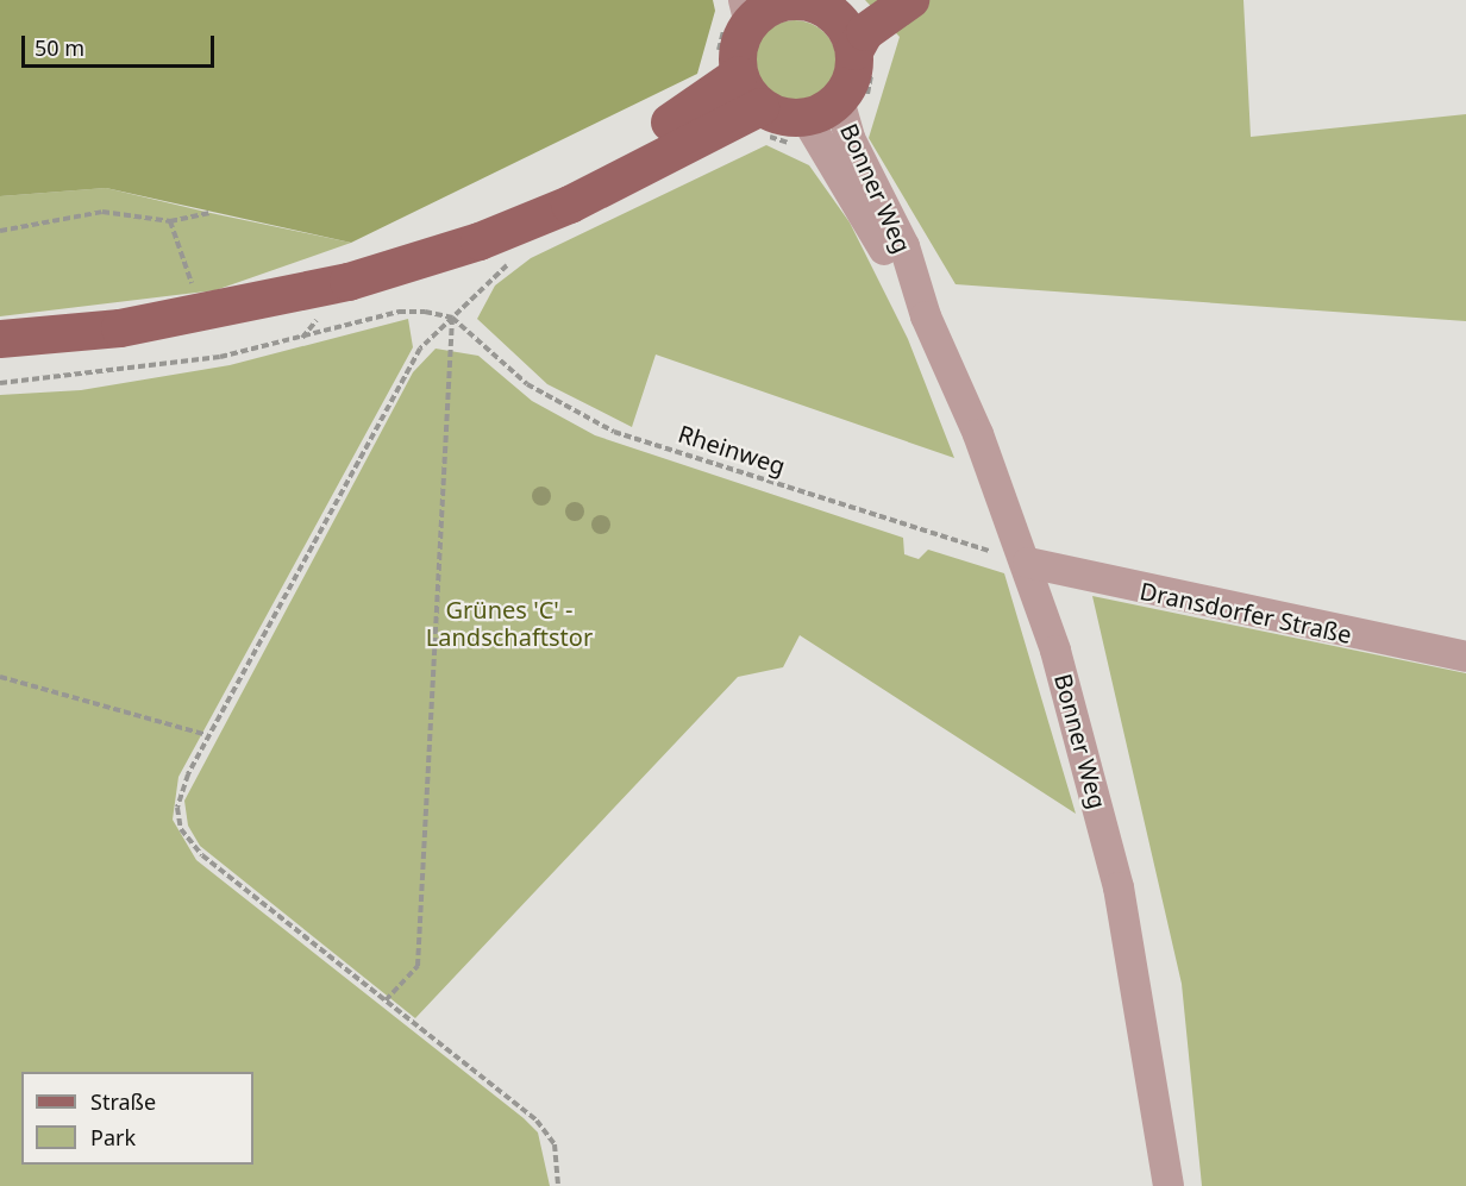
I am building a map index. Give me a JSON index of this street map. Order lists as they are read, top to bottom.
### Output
{
  "streets": {
    "street": ["Bonner Weg", "Dransdorfer Straße"],
    "path": ["Rheinweg"]
  },
  "crossings": [
    ["Bonner Weg", "Rheinweg"],
    ["Bonner Weg", "Dransdorfer Straße"],
    ["Rheinweg", "Dransdorfer Straße"]
  ],
  "parks": ["Grünes 'C' - Landschaftstor"],
  "legend": ["Straße", "Park"],
  "scale_bar": "50 m"
}
